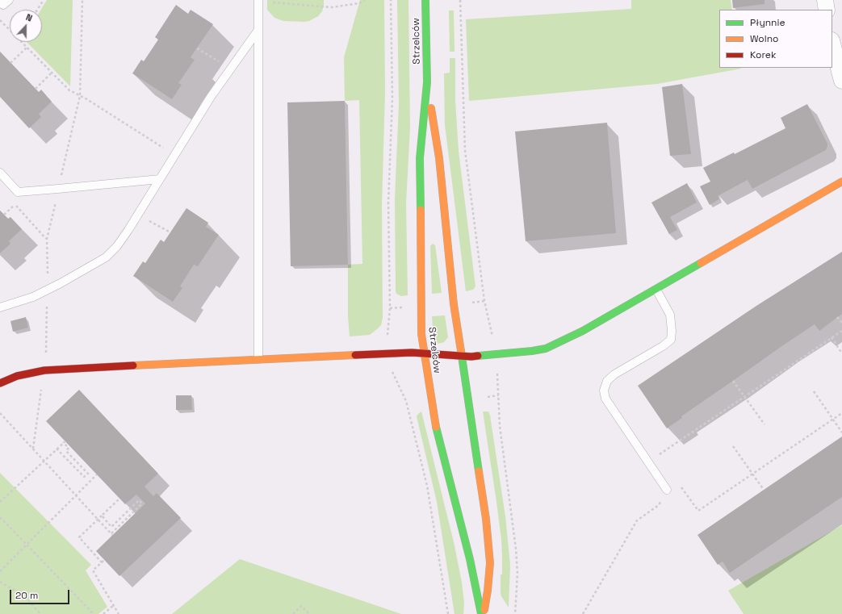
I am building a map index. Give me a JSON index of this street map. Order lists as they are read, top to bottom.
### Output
{
  "streets": {
    "street": ["Strzelców"]
  },
  "legend": ["Płynnie", "Wolno", "Korek"],
  "scale_bar": "20 m",
  "north": "top"
}
